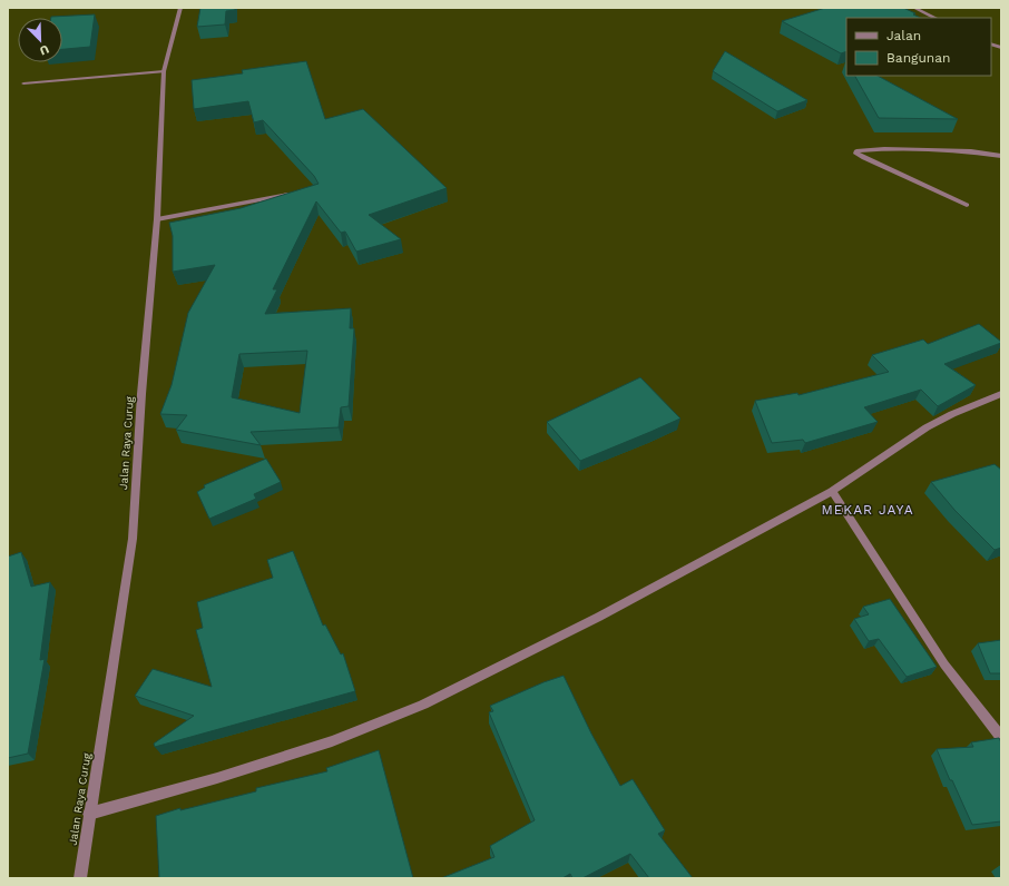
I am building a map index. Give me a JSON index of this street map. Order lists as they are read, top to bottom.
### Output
{
  "streets": {
    "street": ["Jalan Raya Curug"]
  },
  "districts": ["MEKAR JAYA"],
  "legend": ["Jalan", "Bangunan"],
  "north": "bottom right"
}
